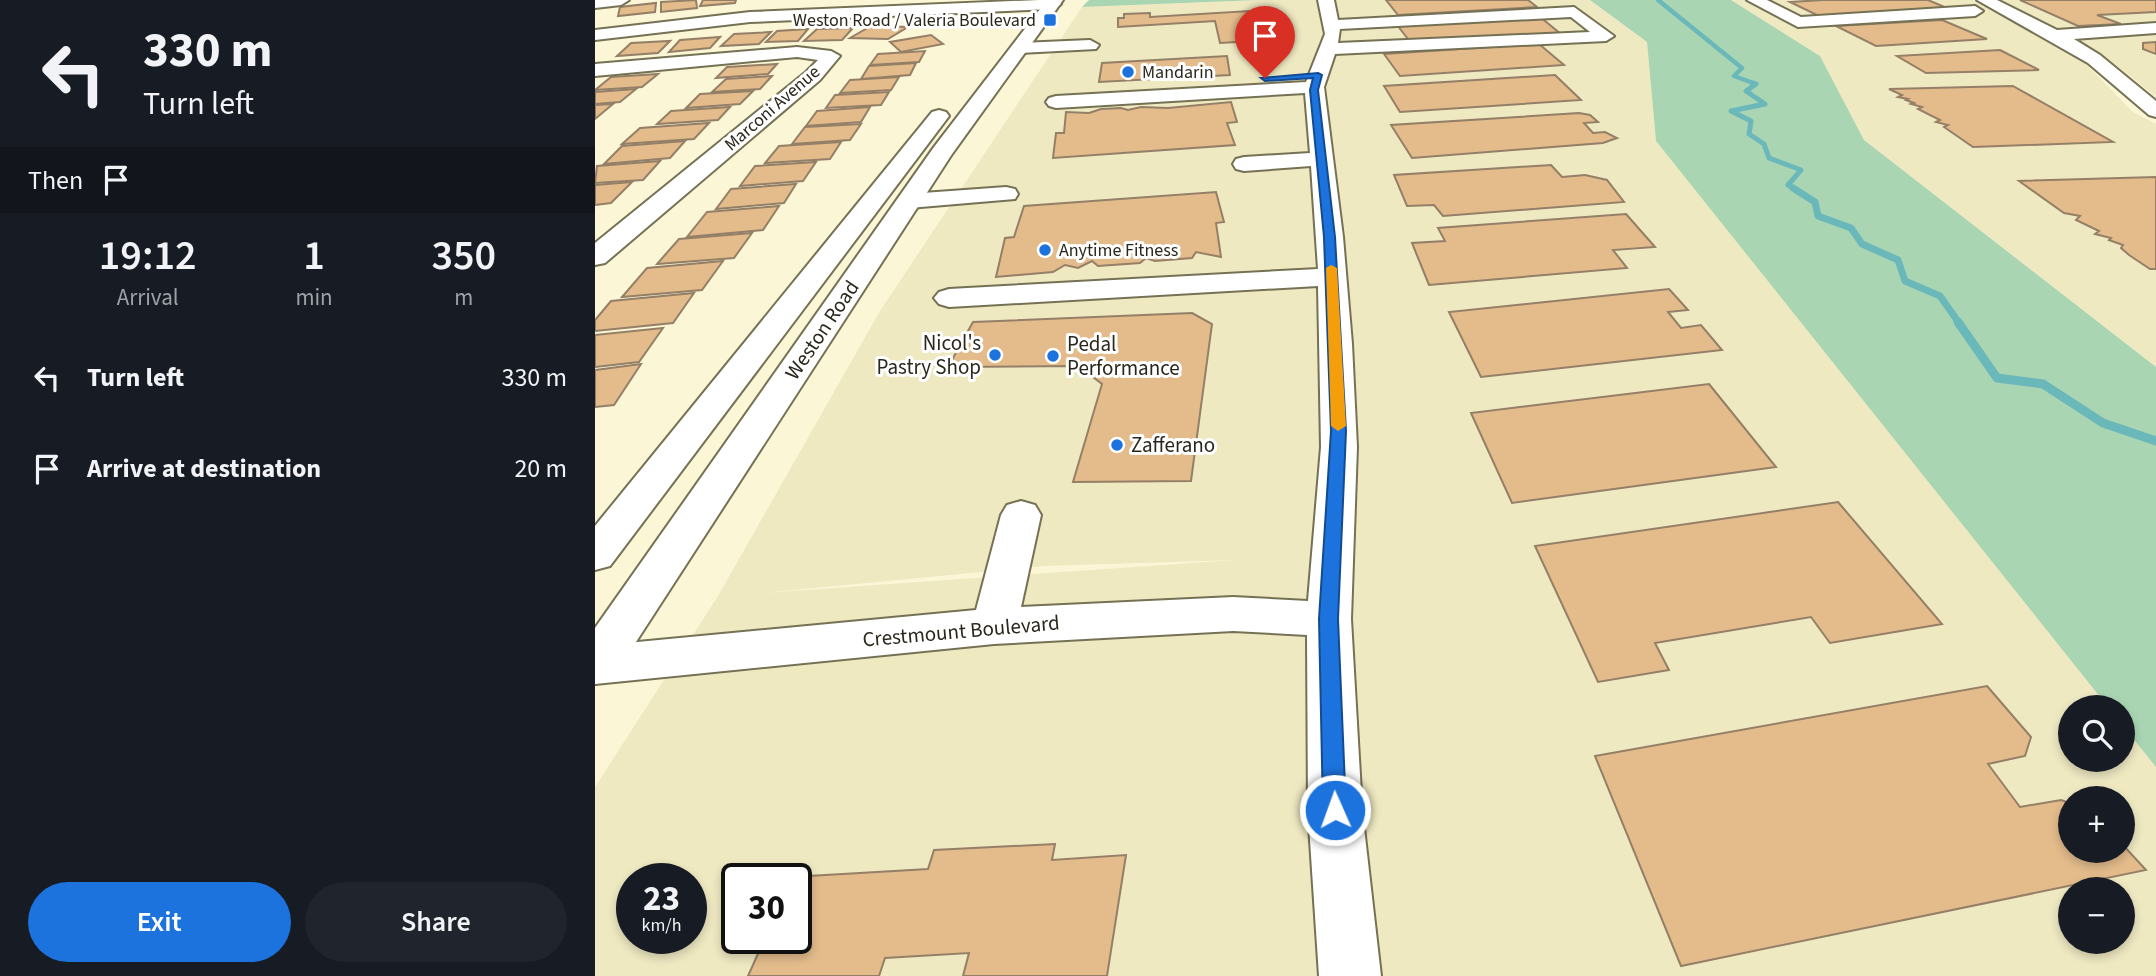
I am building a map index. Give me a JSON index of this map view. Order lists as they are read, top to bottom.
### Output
{
  "streets": {
    "street": ["Marconi Avenue", "Weston Road", "Crestmount Boulevard"]
  },
  "crossings": [
    ["Weston Road", "Crestmount Boulevard"]
  ],
  "places": {
    "transit": ["Weston Road / Valeria Boulevard"],
    "other": [
      "Mandarin",
      "Anytime Fitness",
      "Nicol's Pastry Shop",
      "Pedal Performance",
      "Zafferano"
    ]
  },
  "page": {
    "turn": ["330 m", "Turn left"],
    "then": "Then",
    "eta": [
      "19:12",
      "Arrival",
      "1",
      "min",
      "350",
      "m"
    ],
    "list": [
      {
        "name": "Turn left",
        "value": "330 m"
      },
      {
        "name": "Arrive at destination",
        "value": "20 m"
      }
    ],
    "map_buttons": ["+", "−"],
    "speed": "23 km/h",
    "limit": "30",
    "buttons": ["Exit", "Share"]
  }
}
